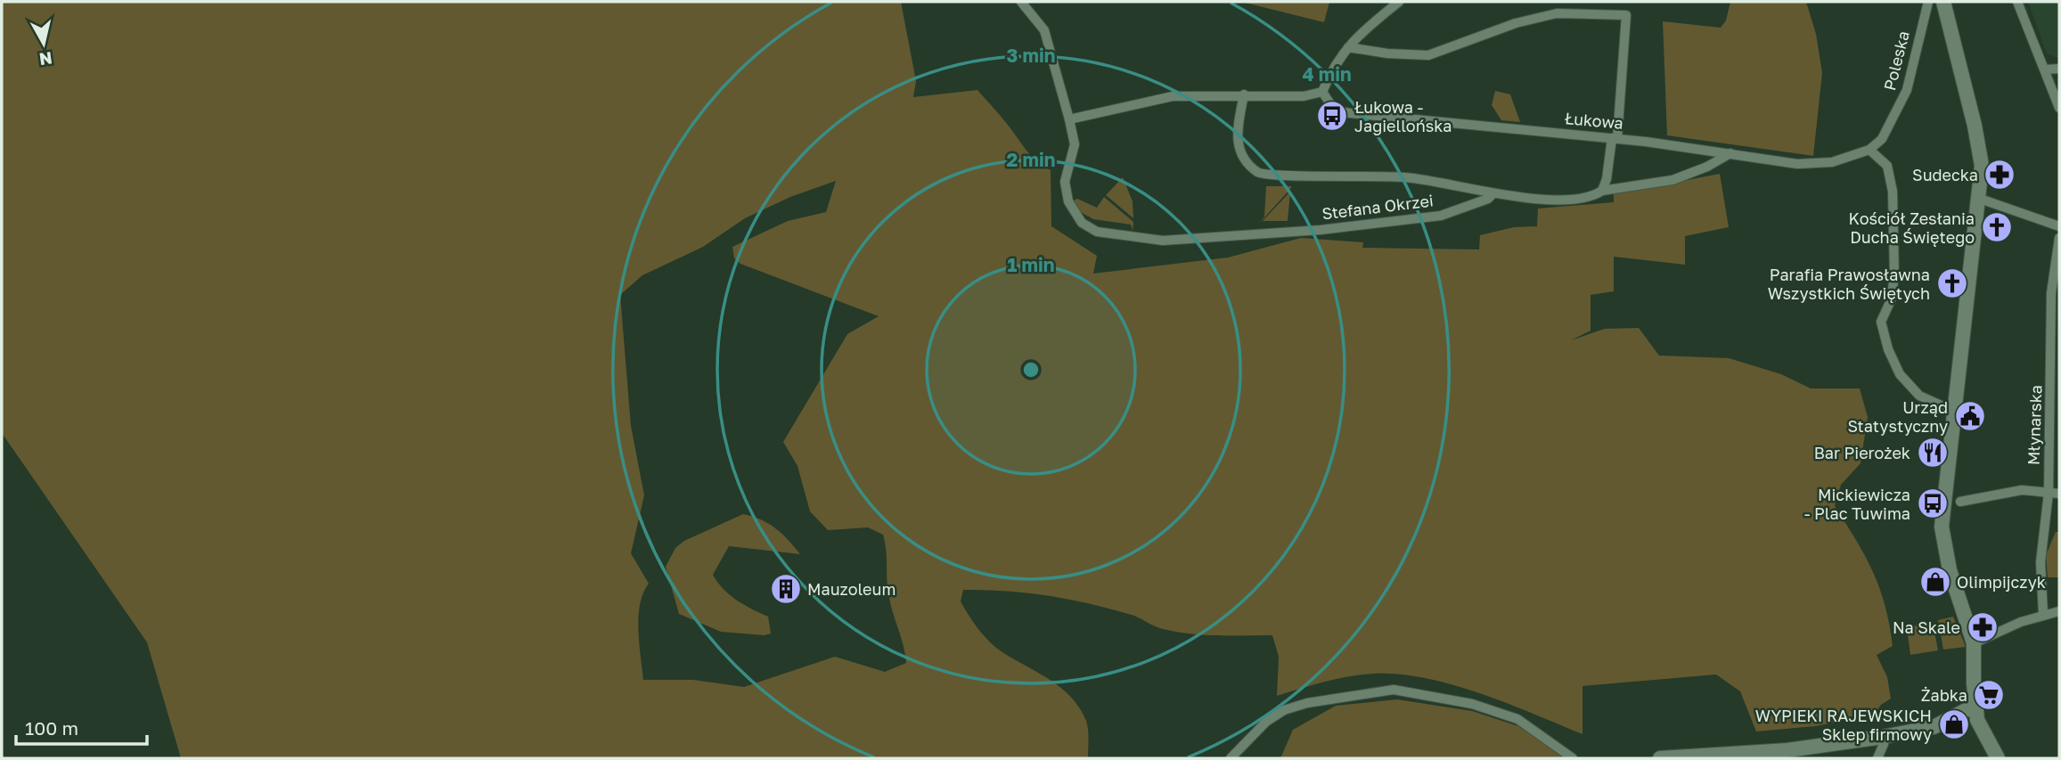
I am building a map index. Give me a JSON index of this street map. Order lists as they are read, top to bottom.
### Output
{
  "streets": {
    "street": [
      "Poleska",
      "Łukowa",
      "Stefana Okrzei",
      "Młynarska"
    ]
  },
  "crossings": [
    ["Poleska", "Łukowa"]
  ],
  "places": {
    "bus stop": ["Łukowa - Jagiellońska", "Mickiewicza - Plac Tuwima"],
    "pharmacy": ["Sudecka", "Na Skale"],
    "church": ["Kościół Zesłania Ducha Świętego", "Parafia Prawosławna Wszystkich Świętych"],
    "public building": ["Urząd Statystyczny"],
    "restaurant": ["Bar Pierożek"],
    "shop": ["Olimpijczyk", "WYPIEKI RAJEWSKICH Sklep firmowy"],
    "building": ["Mauzoleum"],
    "supermarket": ["Żabka"]
  },
  "scale_bar": "100 m",
  "north": "bottom",
  "rings": [
    "3 min",
    "4 min",
    "2 min",
    "1 min"
  ]
}
